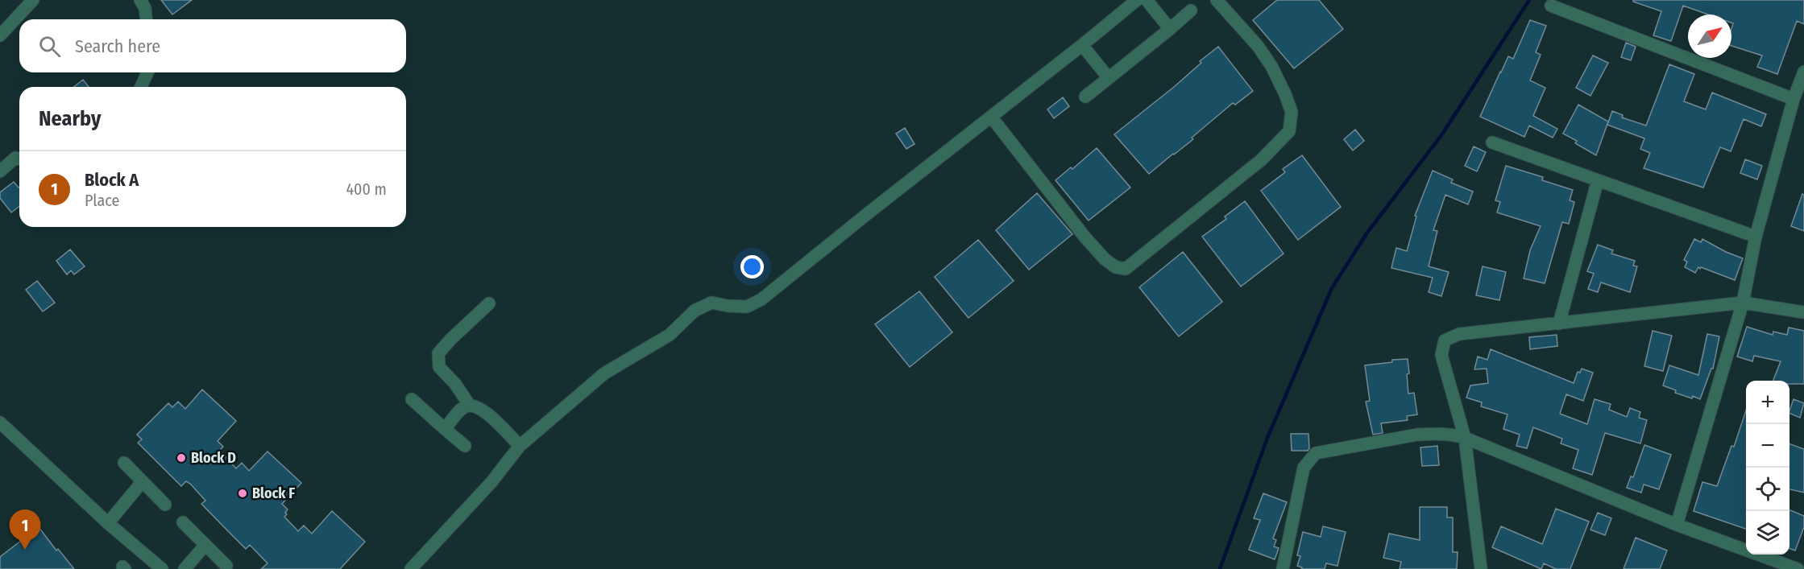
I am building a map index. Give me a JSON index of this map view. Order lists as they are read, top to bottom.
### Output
{
  "places": ["Block D", "Block F"],
  "north": "top right",
  "page": {
    "search": "Search here",
    "heading": "Nearby",
    "list": [
      {
        "mark": "1",
        "name": "Block A",
        "note": "Place",
        "value": "400 m"
      }
    ],
    "map_buttons": ["+", "−"],
    "pins": "1"
  }
}
